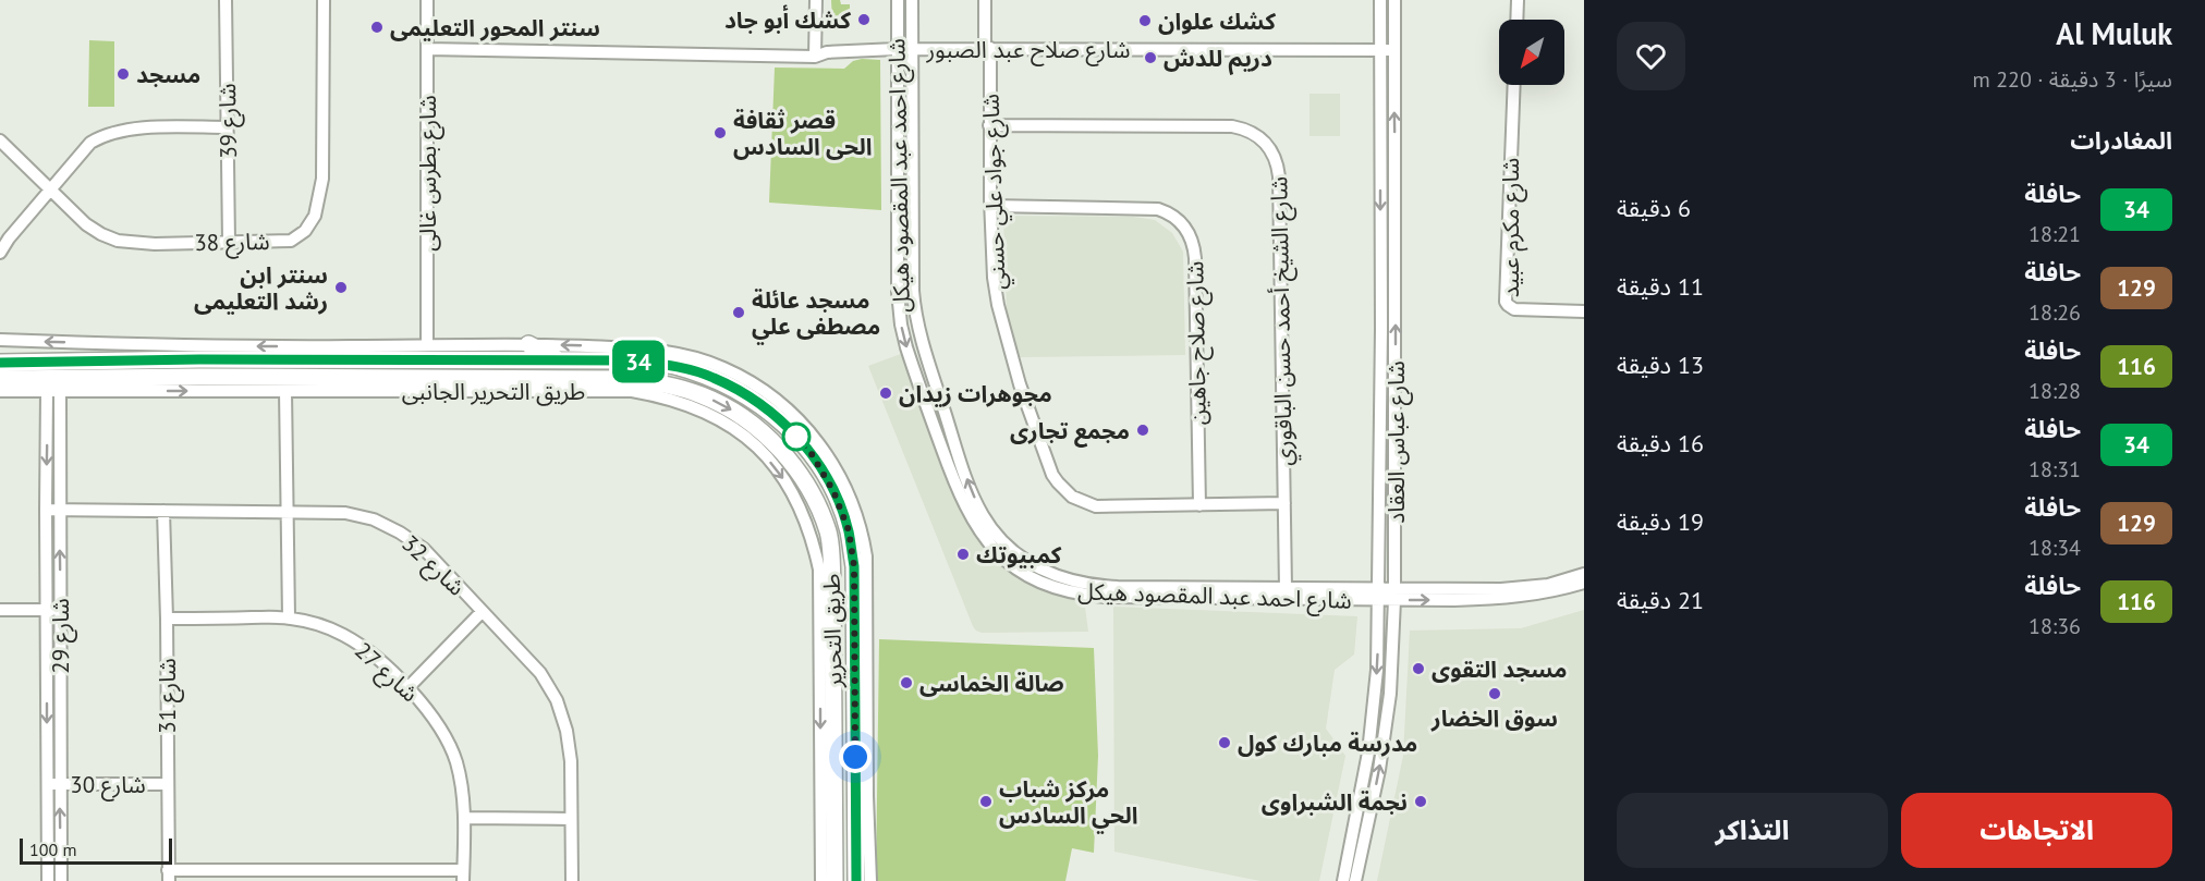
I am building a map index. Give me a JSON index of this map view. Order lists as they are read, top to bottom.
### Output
{
  "streets": {
    "street": [
      "شارع صلاح عبد الصبور",
      "شارع 39",
      "شارع بطرس غالى",
      "شارع احمد عبد المقصود هيكل",
      "شارع جواد علي حسني",
      "شارع مكرم عبيد",
      "شارع 38",
      "شارع الشيخ أحمد حسن الباقوري",
      "شارع صلاح جاهين",
      "طريق التحرير الجانبى",
      "شارع عباس العقاد",
      "شارع 32",
      "طريق التحرير",
      "شارع 29",
      "شارع 27",
      "شارع 31",
      "شارع 30"
    ]
  },
  "crossings": [
    ["شارع صلاح عبد الصبور", "شارع بطرس غالى"],
    ["شارع صلاح عبد الصبور", "شارع احمد عبد المقصود هيكل"],
    ["شارع صلاح عبد الصبور", "شارع جواد علي حسني"],
    ["شارع صلاح عبد الصبور", "شارع عباس العقاد"],
    ["شارع 39", "شارع 38"],
    ["شارع بطرس غالى", "طريق التحرير الجانبى"],
    ["شارع احمد عبد المقصود هيكل", "شارع الشيخ أحمد حسن الباقوري"],
    ["شارع احمد عبد المقصود هيكل", "شارع عباس العقاد"],
    ["شارع جواد علي حسني", "شارع الشيخ أحمد حسن الباقوري"],
    ["شارع جواد علي حسني", "شارع صلاح جاهين"],
    ["طريق التحرير الجانبى", "طريق التحرير"],
    ["طريق التحرير الجانبى", "شارع 29"],
    ["شارع 32", "شارع 29"],
    ["شارع 32", "شارع 31"],
    ["شارع 29", "شارع 30"],
    ["شارع 27", "شارع 31"],
    ["شارع 31", "شارع 30"]
  ],
  "places": [
    "كشك أبو جاد",
    "كشك علوان",
    "سنتر المحور التعليمى",
    "دريم للدش",
    "مسجد",
    "قصر ثقافة الحى السادس",
    "سنتر ابن رشد التعليمى",
    "مسجد عائلة مصطفى علي",
    "مجوهرات زيدان",
    "مجمع تجارى",
    "كمبيوتك",
    "مسجد التقوى",
    "صالة الخماسى",
    "سوق الخضار",
    "مدرسة مبارك كول",
    "مركز شباب الحي السادس",
    "نجمة الشبراوى"
  ],
  "lines": ["bus line 34"],
  "scale_bar": "100 m",
  "north": "bottom left",
  "page": {
    "heading": [
      ["Al Muluk", "سيرًا · 3 دقيقة · 220 m"],
      "المغادرات"
    ],
    "on_map": "34",
    "list": [
      {
        "mark": "34",
        "name": "حافلة",
        "note": "18:21",
        "value": "6 دقيقة"
      },
      {
        "mark": "129",
        "name": "حافلة",
        "note": "18:26",
        "value": "11 دقيقة"
      },
      {
        "mark": "116",
        "name": "حافلة",
        "note": "18:28",
        "value": "13 دقيقة"
      },
      {
        "mark": "34",
        "name": "حافلة",
        "note": "18:31",
        "value": "16 دقيقة"
      },
      {
        "mark": "129",
        "name": "حافلة",
        "note": "18:34",
        "value": "19 دقيقة"
      },
      {
        "mark": "116",
        "name": "حافلة",
        "note": "18:36",
        "value": "21 دقيقة"
      }
    ],
    "buttons": ["الاتجاهات", "التذاكر"],
    "scale": "100 m"
  }
}
